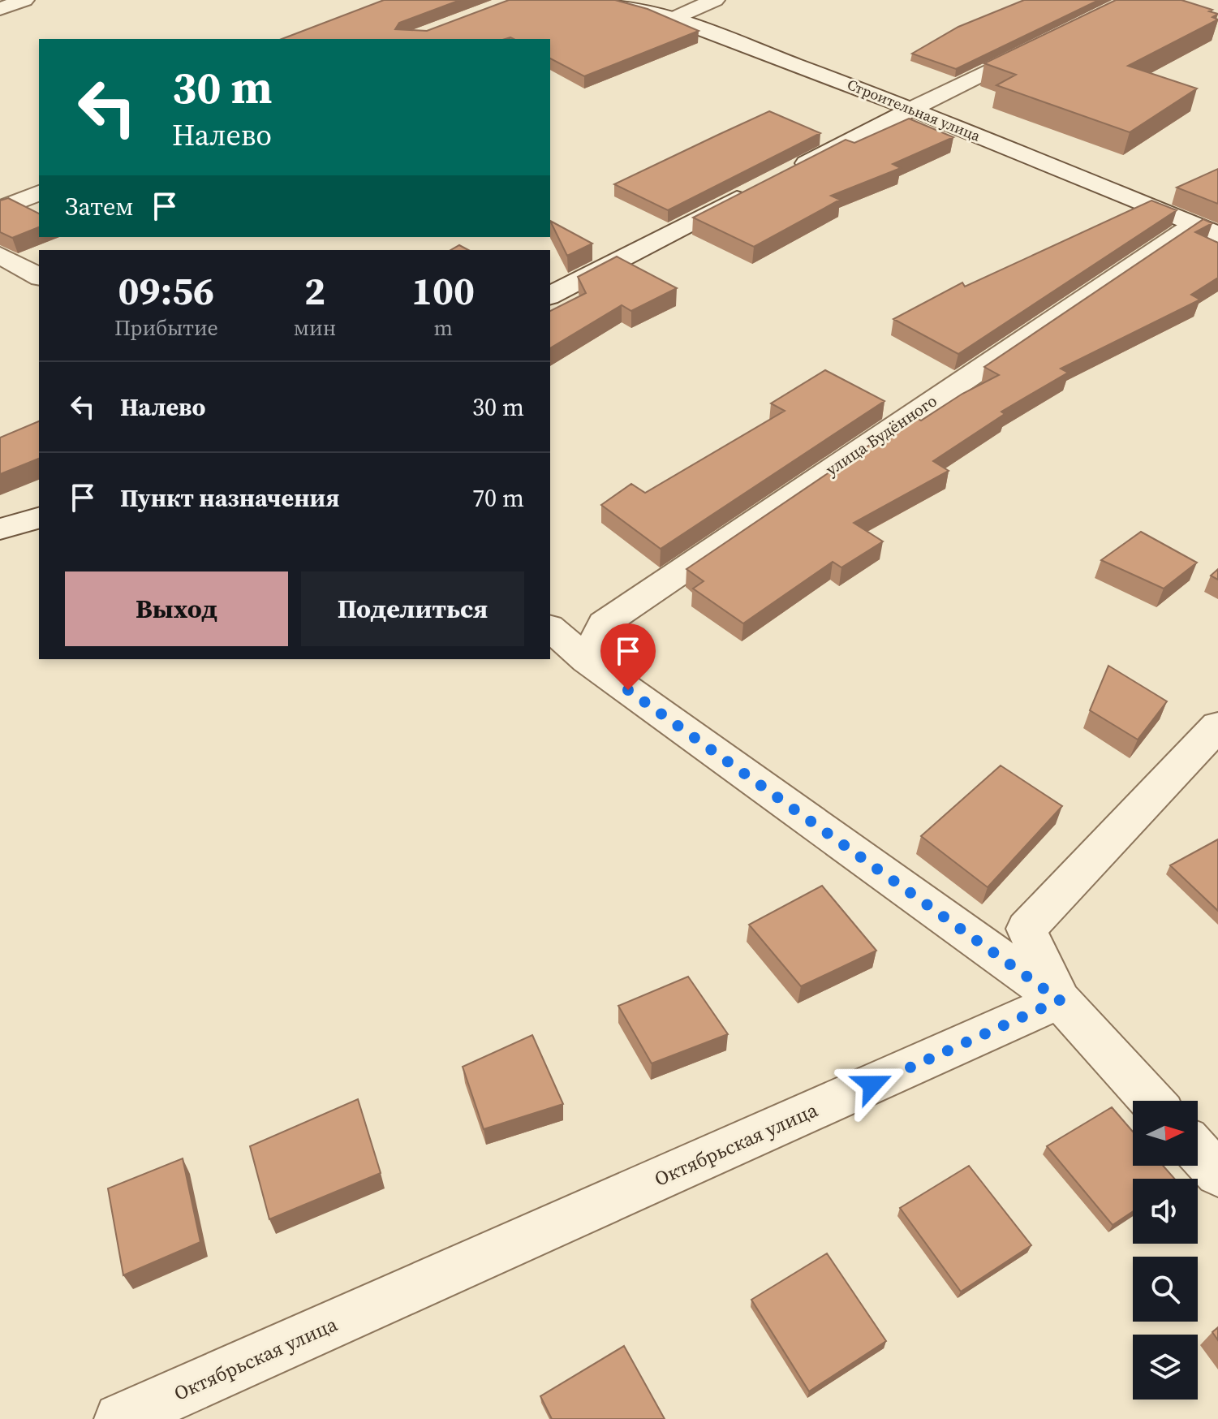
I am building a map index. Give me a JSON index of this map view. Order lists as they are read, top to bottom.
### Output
{
  "streets": {
    "street": ["Строительная улица", "улица Будённого", "Октябрьская улица"]
  },
  "crossings": [
    ["Строительная улица", "улица Будённого"]
  ],
  "north": "right",
  "page": {
    "turn": ["30 m", "Налево"],
    "then": "Затем",
    "eta": [
      "09:56",
      "Прибытие",
      "2",
      "мин",
      "100",
      "m"
    ],
    "list": [
      {
        "name": "Налево",
        "value": "30 m"
      },
      {
        "name": "Пункт назначения",
        "value": "70 m"
      }
    ],
    "buttons": ["Выход", "Поделиться"]
  }
}
